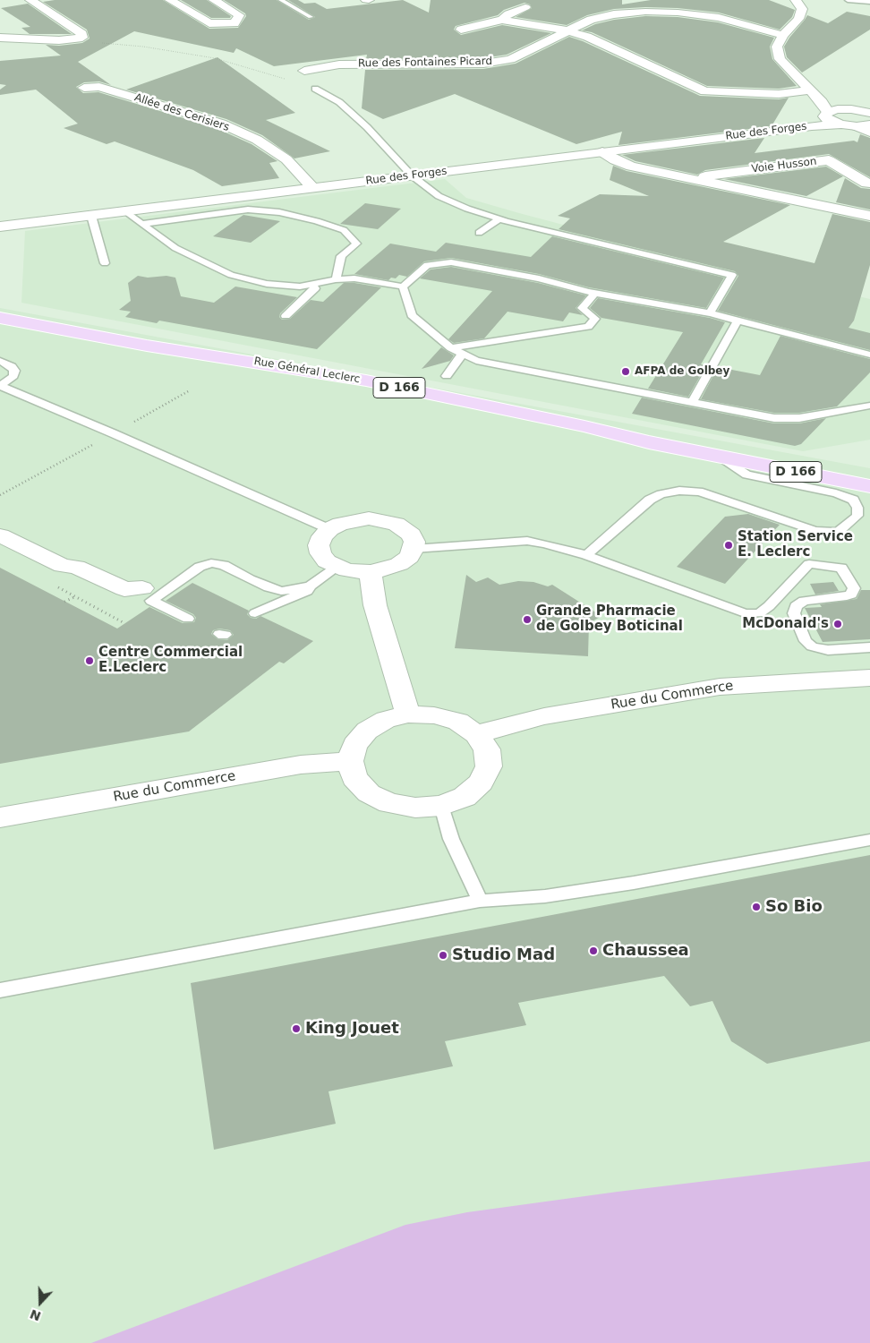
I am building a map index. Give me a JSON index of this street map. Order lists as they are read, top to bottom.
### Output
{
  "streets": {
    "main road": ["Rue Général Leclerc", "D 166"],
    "street": [
      "Rue des Fontaines Picard",
      "Allée des Cerisiers",
      "Rue des Forges",
      "Voie Husson",
      "Rue du Commerce"
    ]
  },
  "crossings": [
    ["Allée des Cerisiers", "Rue des Forges"],
    ["Rue des Forges", "Voie Husson"]
  ],
  "places": [
    "AFPA de Golbey",
    "Station Service E. Leclerc",
    "Grande Pharmacie de Golbey Boticinal",
    "McDonald's",
    "Centre Commercial E.Leclerc",
    "So Bio",
    "Chaussea",
    "Studio Mad",
    "King Jouet"
  ],
  "north": "bottom"
}
